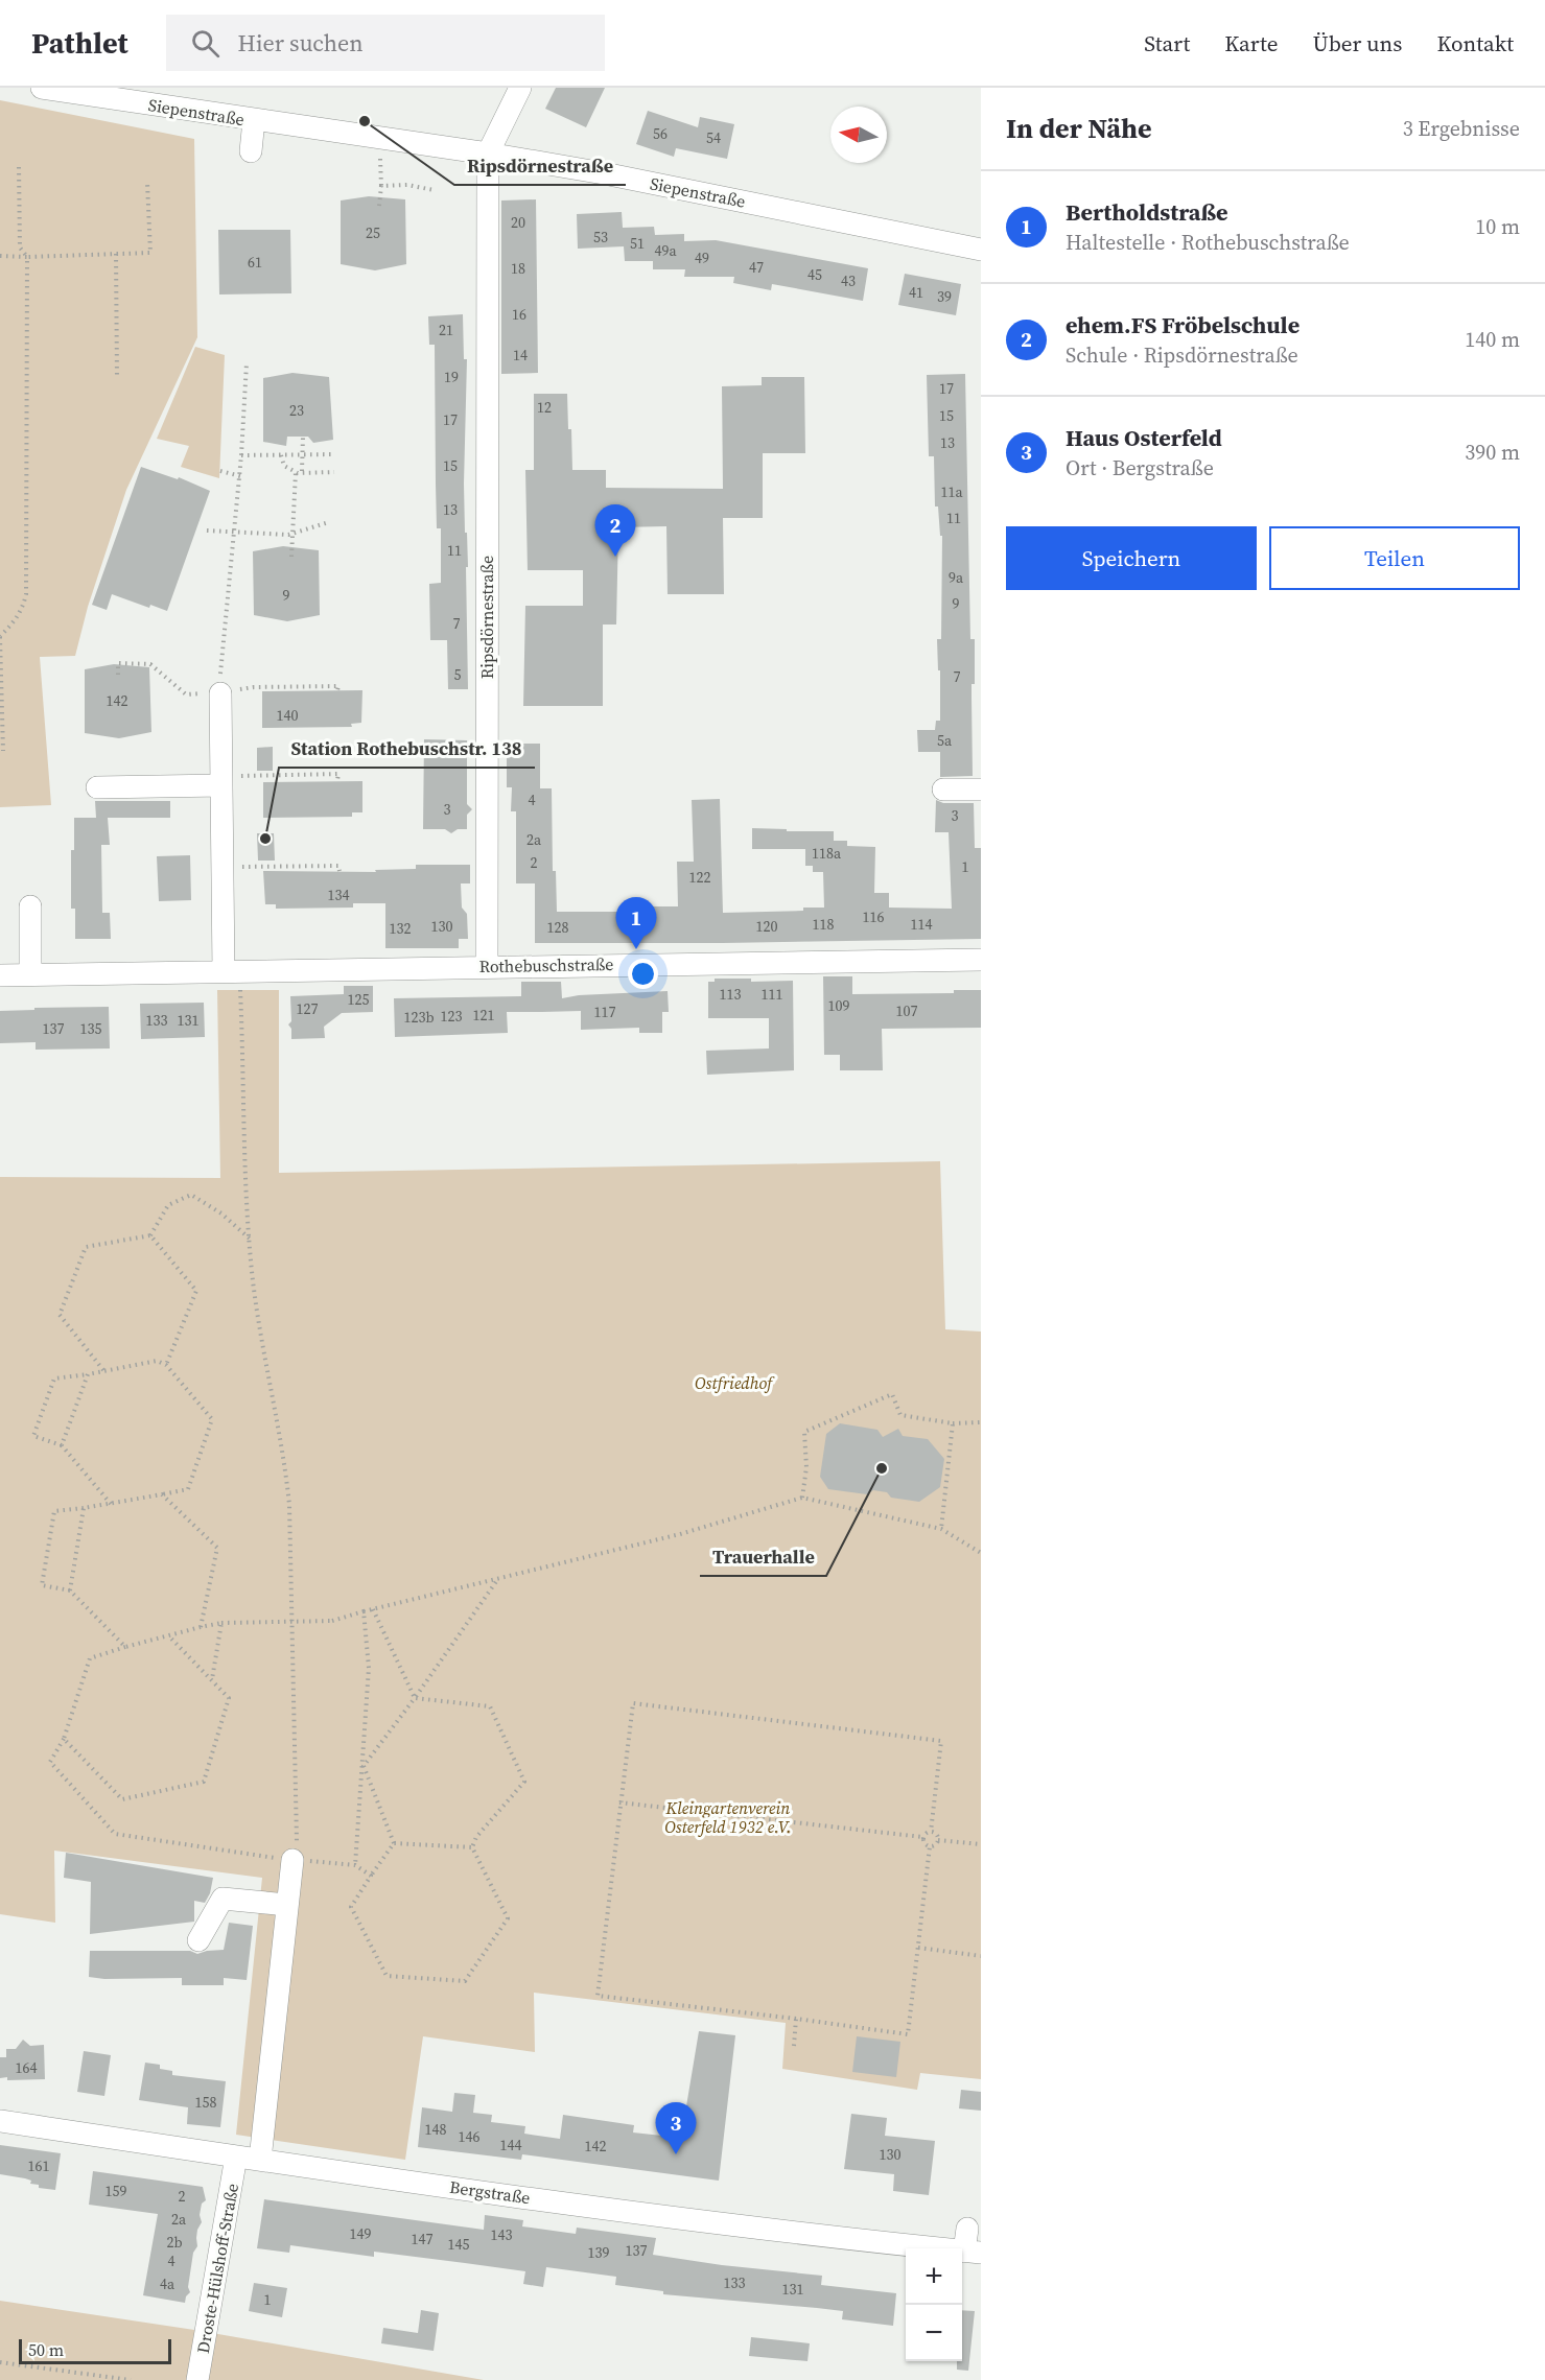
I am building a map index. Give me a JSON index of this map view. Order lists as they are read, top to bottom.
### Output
{
  "streets": {
    "street": [
      "Siepenstraße",
      "Ripsdörnestraße",
      "Rothebuschstraße",
      "Bergstraße",
      "Droste-Hülshoff-Straße"
    ]
  },
  "crossings": [
    ["Siepenstraße", "Ripsdörnestraße"],
    ["Ripsdörnestraße", "Rothebuschstraße"],
    ["Bergstraße", "Droste-Hülshoff-Straße"]
  ],
  "parks": ["Ostfriedhof", "Kleingartenverein Osterfeld 1932 e.V."],
  "places": ["Ripsdörnestraße", "Station Rothebuschstr. 138", "Trauerhalle"],
  "house_numbers": [
    "56",
    "54",
    "20",
    "25",
    "53",
    "51",
    "49a",
    "49",
    "61",
    "47",
    "18",
    "45",
    "43",
    "41",
    "39",
    "16",
    "21",
    "14",
    "19",
    "17",
    "12",
    "23",
    "15",
    "17",
    "13",
    "15",
    "11a",
    "13",
    "11",
    "11",
    "9a",
    "9",
    "9",
    "7",
    "5",
    "7",
    "142",
    "140",
    "5a",
    "4",
    "3",
    "3",
    "2a",
    "118a",
    "2",
    "1",
    "122",
    "134",
    "116",
    "118",
    "114",
    "130",
    "120",
    "128",
    "132",
    "113",
    "111",
    "125",
    "109",
    "127",
    "107",
    "117",
    "121",
    "123",
    "123b",
    "133",
    "131",
    "137",
    "135",
    "164",
    "158",
    "148",
    "146",
    "144",
    "142",
    "130",
    "161",
    "159",
    "2",
    "2a",
    "149",
    "143",
    "147",
    "2b",
    "145",
    "137",
    "139",
    "4",
    "133",
    "4a",
    "131",
    "1"
  ],
  "scale_bar": "50 m",
  "north": "left",
  "page": {
    "header": "Pathlet",
    "search": "Hier suchen",
    "nav": [
      "Start",
      "Karte",
      "Über uns",
      "Kontakt"
    ],
    "heading": ["In der Nähe", "3 Ergebnisse"],
    "list": [
      {
        "mark": "1",
        "name": "Bertholdstraße",
        "note": "Haltestelle · Rothebuschstraße",
        "value": "10 m"
      },
      {
        "mark": "2",
        "name": "ehem.FS Fröbelschule",
        "note": "Schule · Ripsdörnestraße",
        "value": "140 m"
      },
      {
        "mark": "3",
        "name": "Haus Osterfeld",
        "note": "Ort · Bergstraße",
        "value": "390 m"
      }
    ],
    "pins": ["2", "1", "3"],
    "buttons": ["Speichern", "Teilen"],
    "map_buttons": ["+", "−"],
    "scale": "50 m"
  }
}
